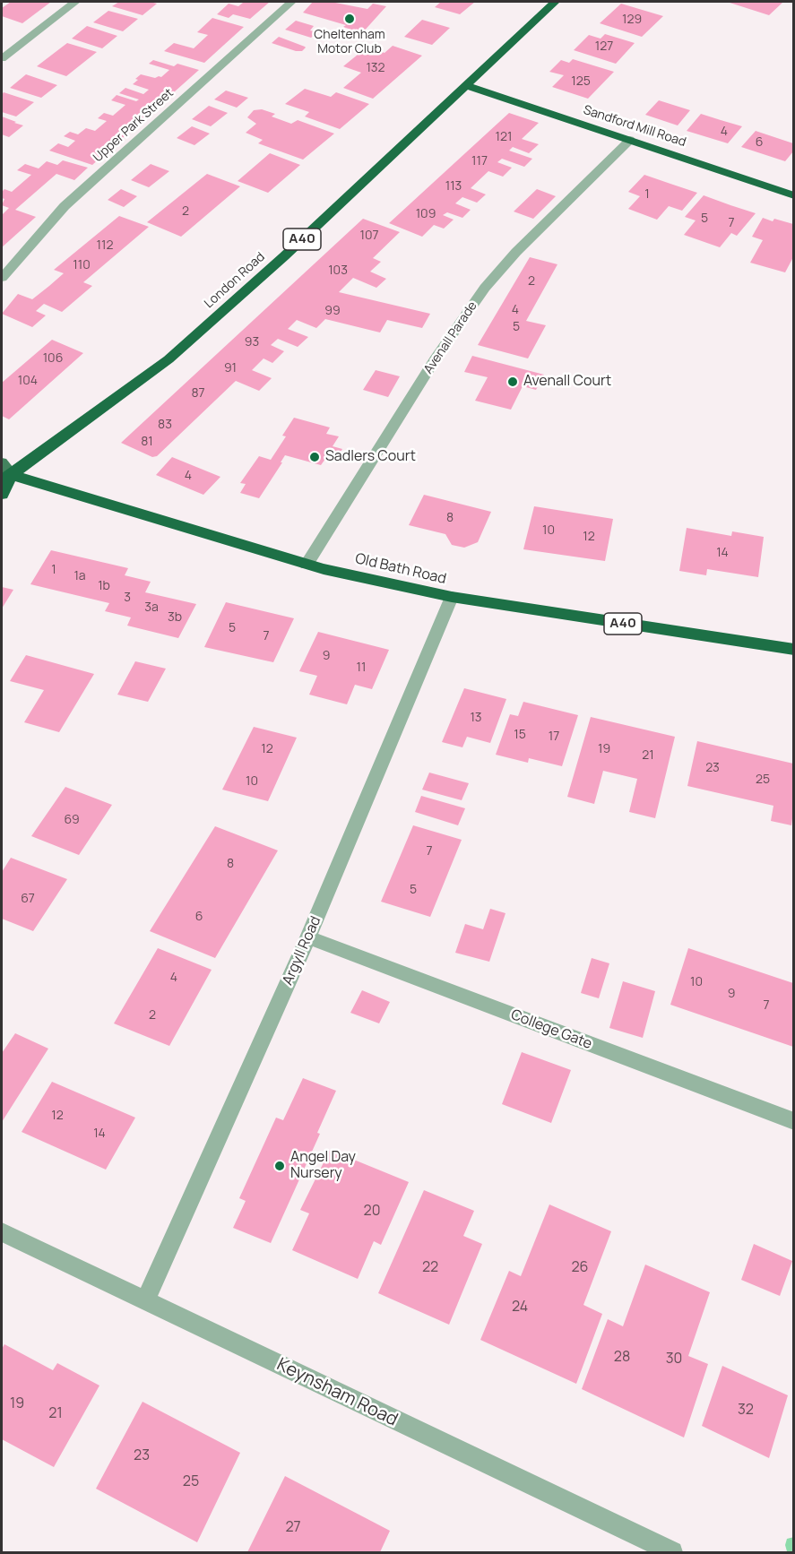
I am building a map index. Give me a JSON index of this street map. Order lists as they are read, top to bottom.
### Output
{
  "streets": {
    "highway": [
      "Sandford Mill Road",
      "A40",
      "London Road",
      "Old Bath Road"
    ],
    "street": [
      "Upper Park Street",
      "Avenall Parade",
      "Argyll Road",
      "College Gate",
      "Keynsham Road"
    ]
  },
  "crossings": [
    ["Sandford Mill Road", "London Road"],
    ["Sandford Mill Road", "Avenall Parade"],
    ["London Road", "Old Bath Road"],
    ["Avenall Parade", "Old Bath Road"],
    ["Old Bath Road", "Argyll Road"],
    ["Argyll Road", "College Gate"],
    ["Argyll Road", "Keynsham Road"]
  ],
  "places": [
    "Cheltenham Motor Club",
    "Avenall Court",
    "Sadlers Court",
    "Angel Day Nursery"
  ],
  "house_numbers": [
    "129",
    "127",
    "132",
    "125",
    "4",
    "121",
    "6",
    "117",
    "113",
    "1",
    "2",
    "109",
    "5",
    "7",
    "107",
    "112",
    "110",
    "103",
    "2",
    "4",
    "99",
    "5",
    "93",
    "106",
    "91",
    "104",
    "87",
    "83",
    "81",
    "4",
    "8",
    "10",
    "12",
    "14",
    "1",
    "1a",
    "1b",
    "3",
    "3a",
    "3b",
    "5",
    "7",
    "9",
    "11",
    "13",
    "15",
    "17",
    "12",
    "19",
    "21",
    "23",
    "25",
    "10",
    "69",
    "7",
    "8",
    "5",
    "67",
    "6",
    "4",
    "10",
    "9",
    "7",
    "2",
    "12",
    "14",
    "20",
    "22",
    "26",
    "24",
    "28",
    "30",
    "19",
    "32",
    "21",
    "23",
    "25",
    "27"
  ]
}
